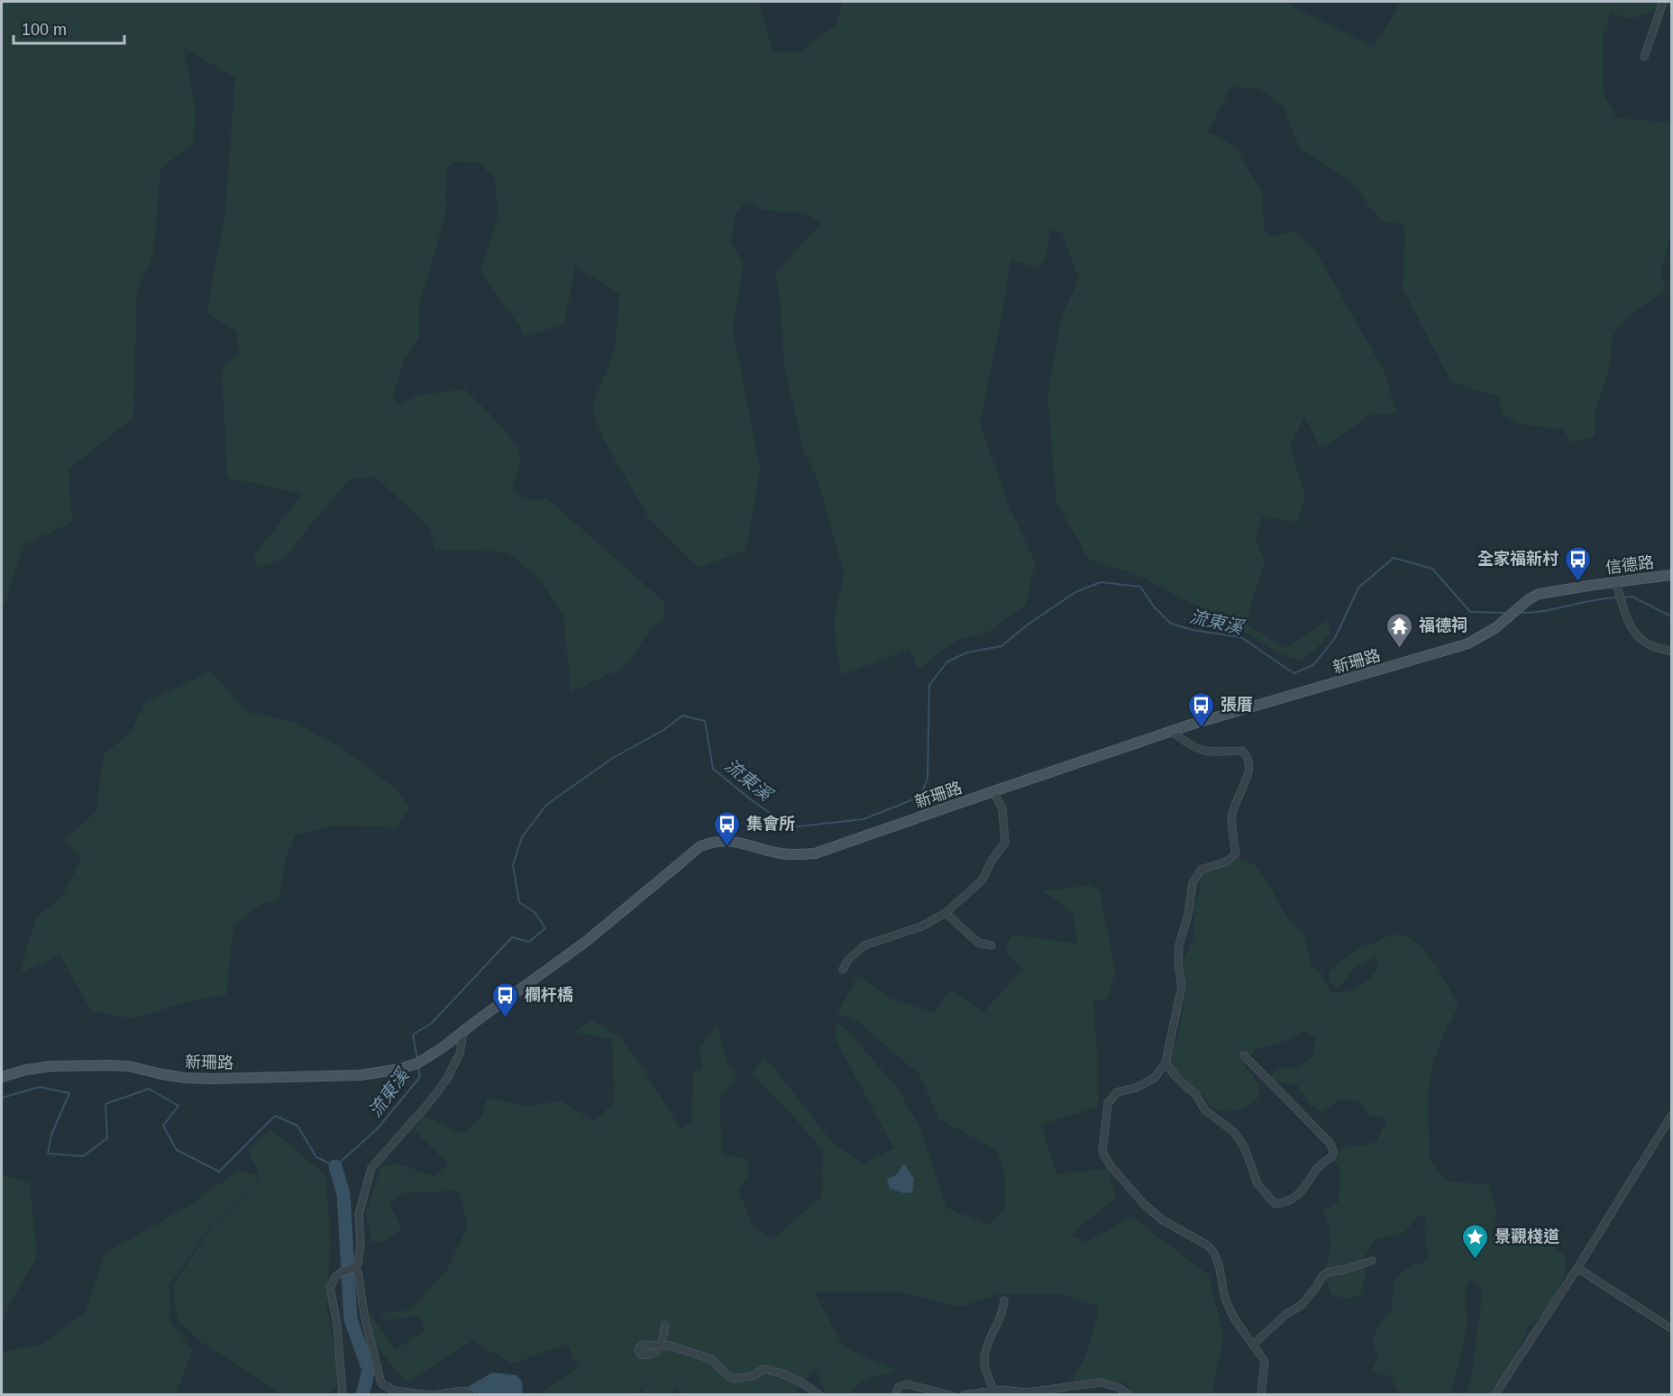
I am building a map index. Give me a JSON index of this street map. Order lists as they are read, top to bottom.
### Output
{
  "streets": {
    "street": ["信德路", "新珊路"]
  },
  "crossings": [
    ["信德路", "新珊路"]
  ],
  "water": ["流東溪"],
  "places": {
    "bus stop": [
      "全家福新村",
      "張厝",
      "集會所",
      "欄杆橋"
    ],
    "temple": ["福德祠"],
    "place": ["景觀棧道"]
  },
  "scale_bar": "100 m"
}
